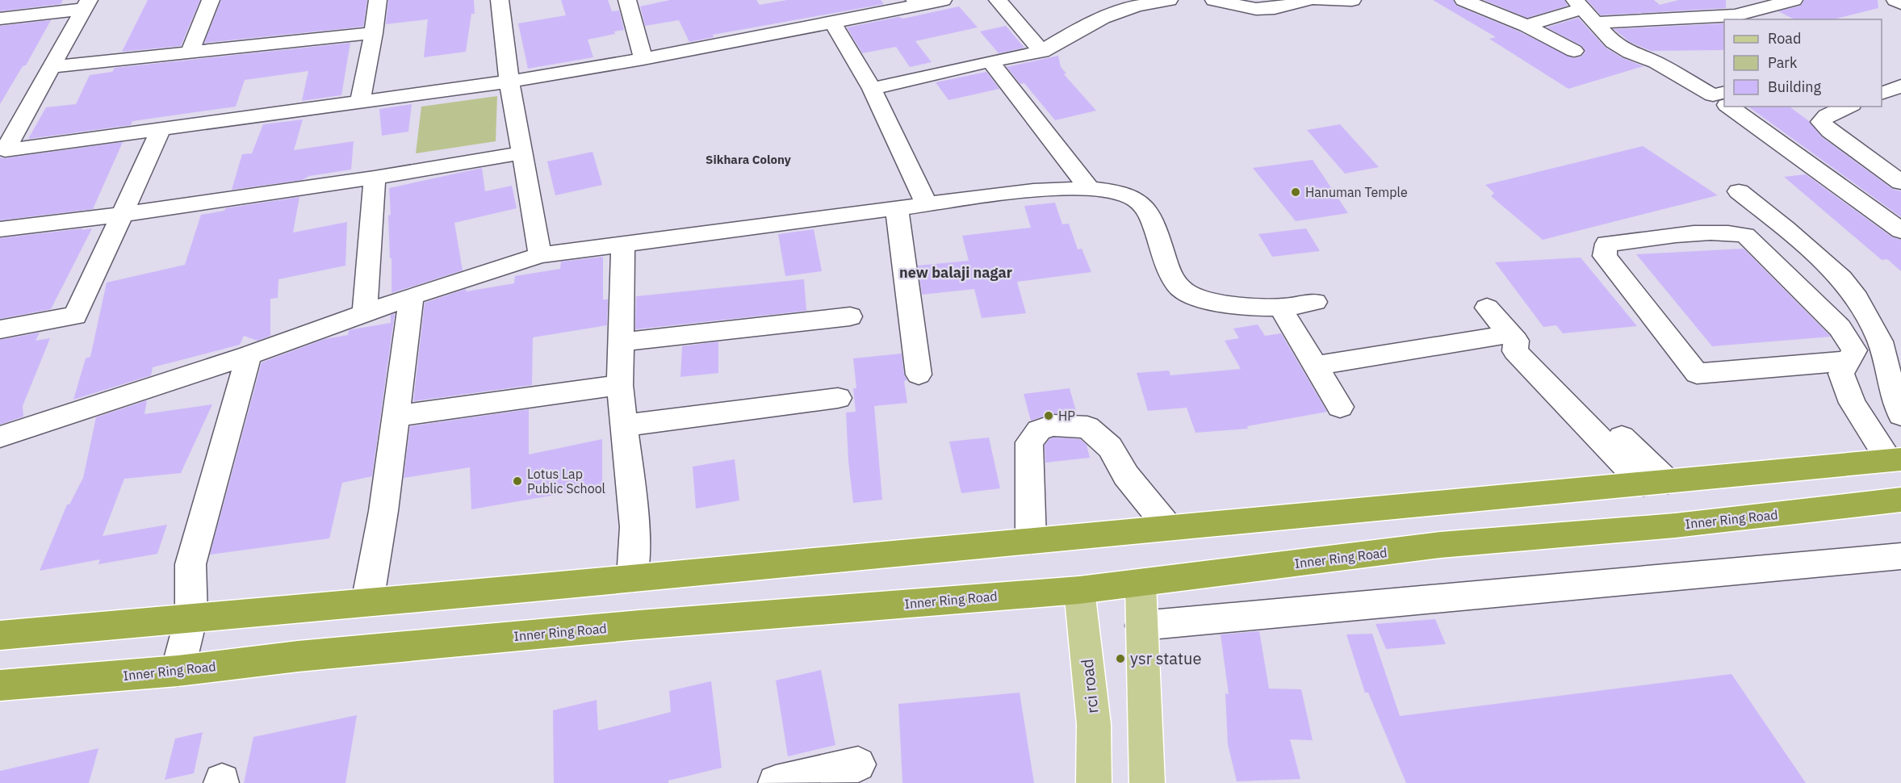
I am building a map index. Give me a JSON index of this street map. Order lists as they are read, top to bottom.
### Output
{
  "streets": {
    "highway": ["Inner Ring Road"],
    "main road": ["rci road"]
  },
  "crossings": [
    ["Inner Ring Road", "rci road"]
  ],
  "districts": ["Sikhara Colony", "new balaji nagar"],
  "places": [
    "Hanuman Temple",
    "HP",
    "Lotus Lap Public School",
    "ysr statue"
  ],
  "legend": ["Road", "Park", "Building"]
}
